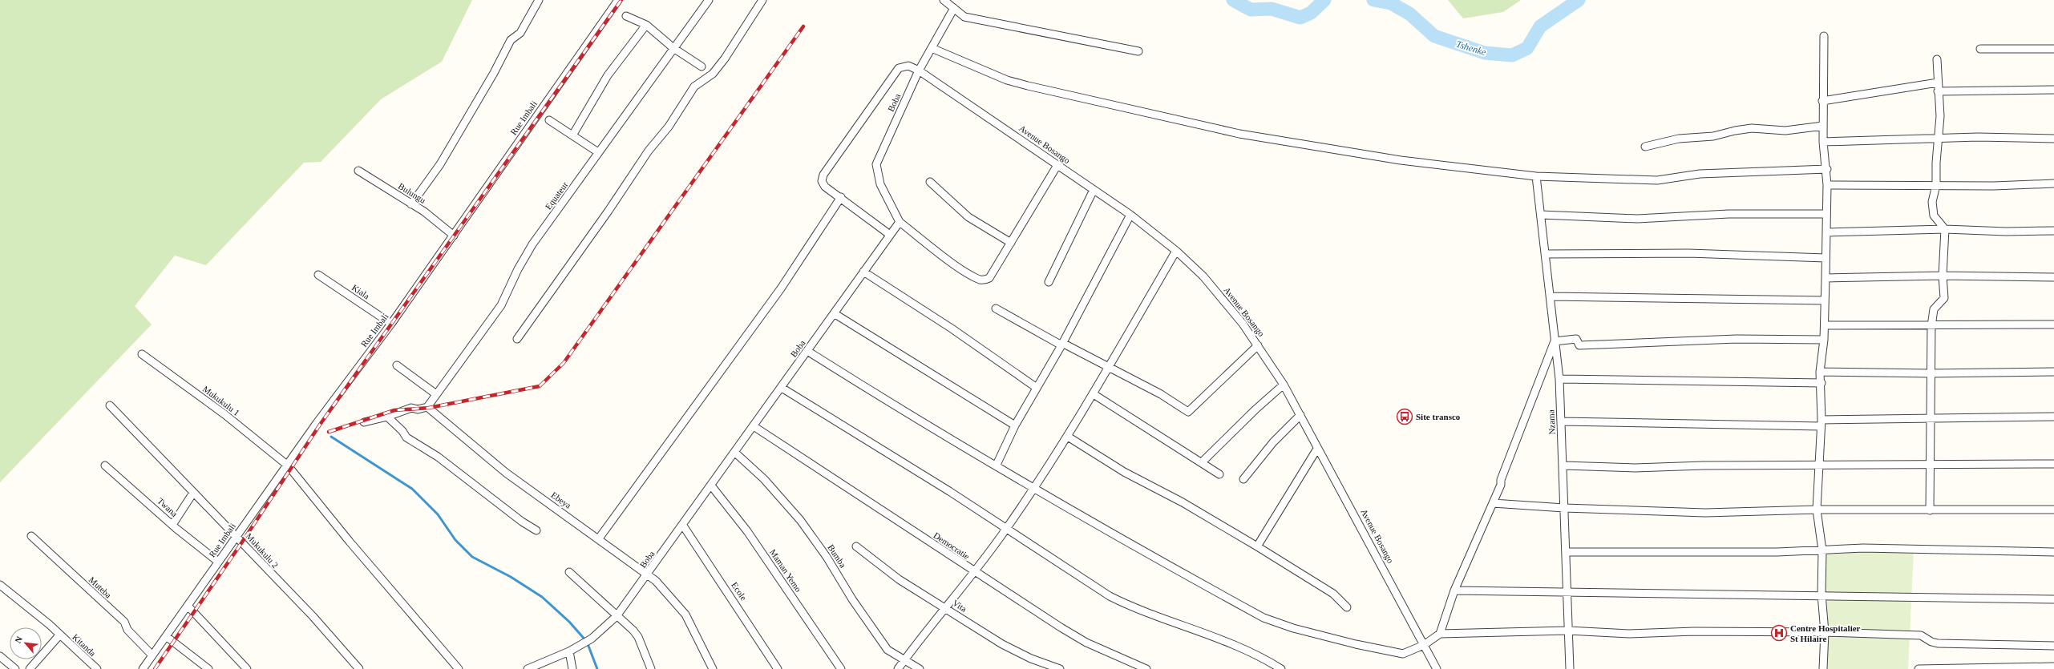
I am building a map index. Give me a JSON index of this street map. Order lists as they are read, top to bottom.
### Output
{
  "streets": {
    "street": [
      "Boba",
      "Rue Imbali",
      "Avenue Bosango",
      "Bulungu",
      "Equateur",
      "Kiala",
      "Mukukulu 1",
      "Nzama",
      "Ebeya",
      "Twana",
      "Democratie",
      "Mukukulu 2",
      "Bumba",
      "Maman Yemo",
      "Muteba",
      "Ecole",
      "Vita",
      "Kitanda"
    ]
  },
  "crossings": [
    ["Boba", "Avenue Bosango"],
    ["Boba", "Ebeya"],
    ["Boba", "Democratie"],
    ["Boba", "Bumba"],
    ["Boba", "Maman Yemo"],
    ["Boba", "Ecole"],
    ["Rue Imbali", "Bulungu"],
    ["Rue Imbali", "Kiala"],
    ["Rue Imbali", "Mukukulu 1"],
    ["Rue Imbali", "Twana"],
    ["Rue Imbali", "Mukukulu 2"],
    ["Rue Imbali", "Muteba"],
    ["Equateur", "Ebeya"]
  ],
  "water": ["Tshenke"],
  "places": {
    "bus stop": ["Site transco"],
    "hospital": ["Centre Hospitalier St Hilaire"]
  },
  "north": "top left"
}
